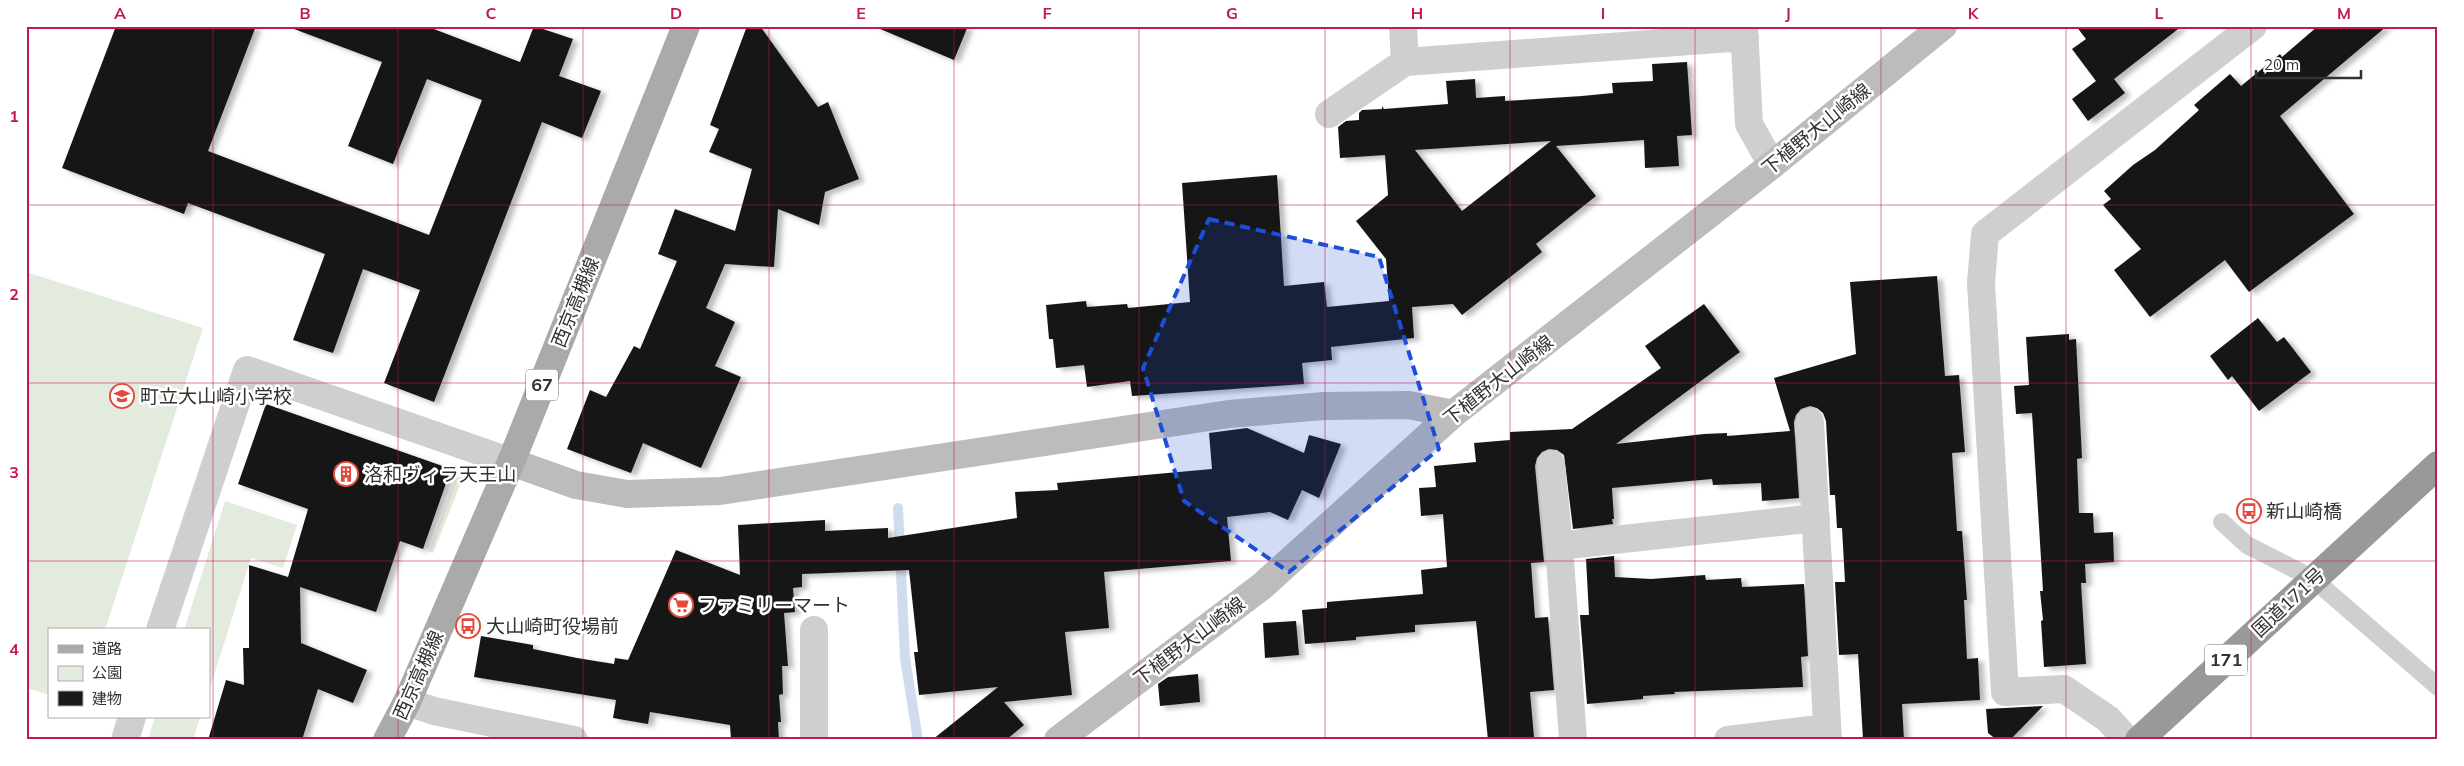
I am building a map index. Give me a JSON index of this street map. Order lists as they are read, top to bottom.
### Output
{
  "streets": {
    "highway": ["国道171号", "171"],
    "main road": ["下植野大山崎線", "西京高槻線", "67"]
  },
  "places": {
    "school or university": ["町立大山崎小学校"],
    "building": ["洛和ヴィラ天王山"],
    "bus stop": ["新山崎橋", "大山崎町役場前"],
    "supermarket": ["ファミリーマート"]
  },
  "legend": ["道路", "公園", "建物"],
  "scale_bar": "20 m",
  "grid": {
    "columns": [
      "A",
      "B",
      "C",
      "D",
      "E",
      "F",
      "G",
      "H",
      "I",
      "J",
      "K",
      "L",
      "M"
    ],
    "rows": [
      "1",
      "2",
      "3",
      "4"
    ]
  }
}
